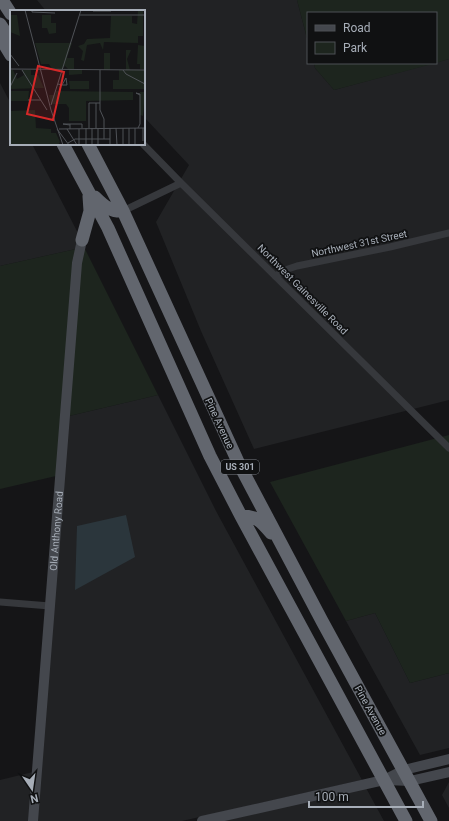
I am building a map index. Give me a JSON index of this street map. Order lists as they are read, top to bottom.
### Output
{
  "streets": {
    "highway": ["Pine Avenue", "US 301"],
    "street": ["Northwest 31st Street", "Northwest Gainesville Road", "Old Anthony Road"]
  },
  "crossings": [
    ["Northwest 31st Street", "Northwest Gainesville Road"],
    ["Pine Avenue", "US 301"]
  ],
  "legend": ["Road", "Park"],
  "scale_bar": "100 m",
  "north": "bottom"
}
